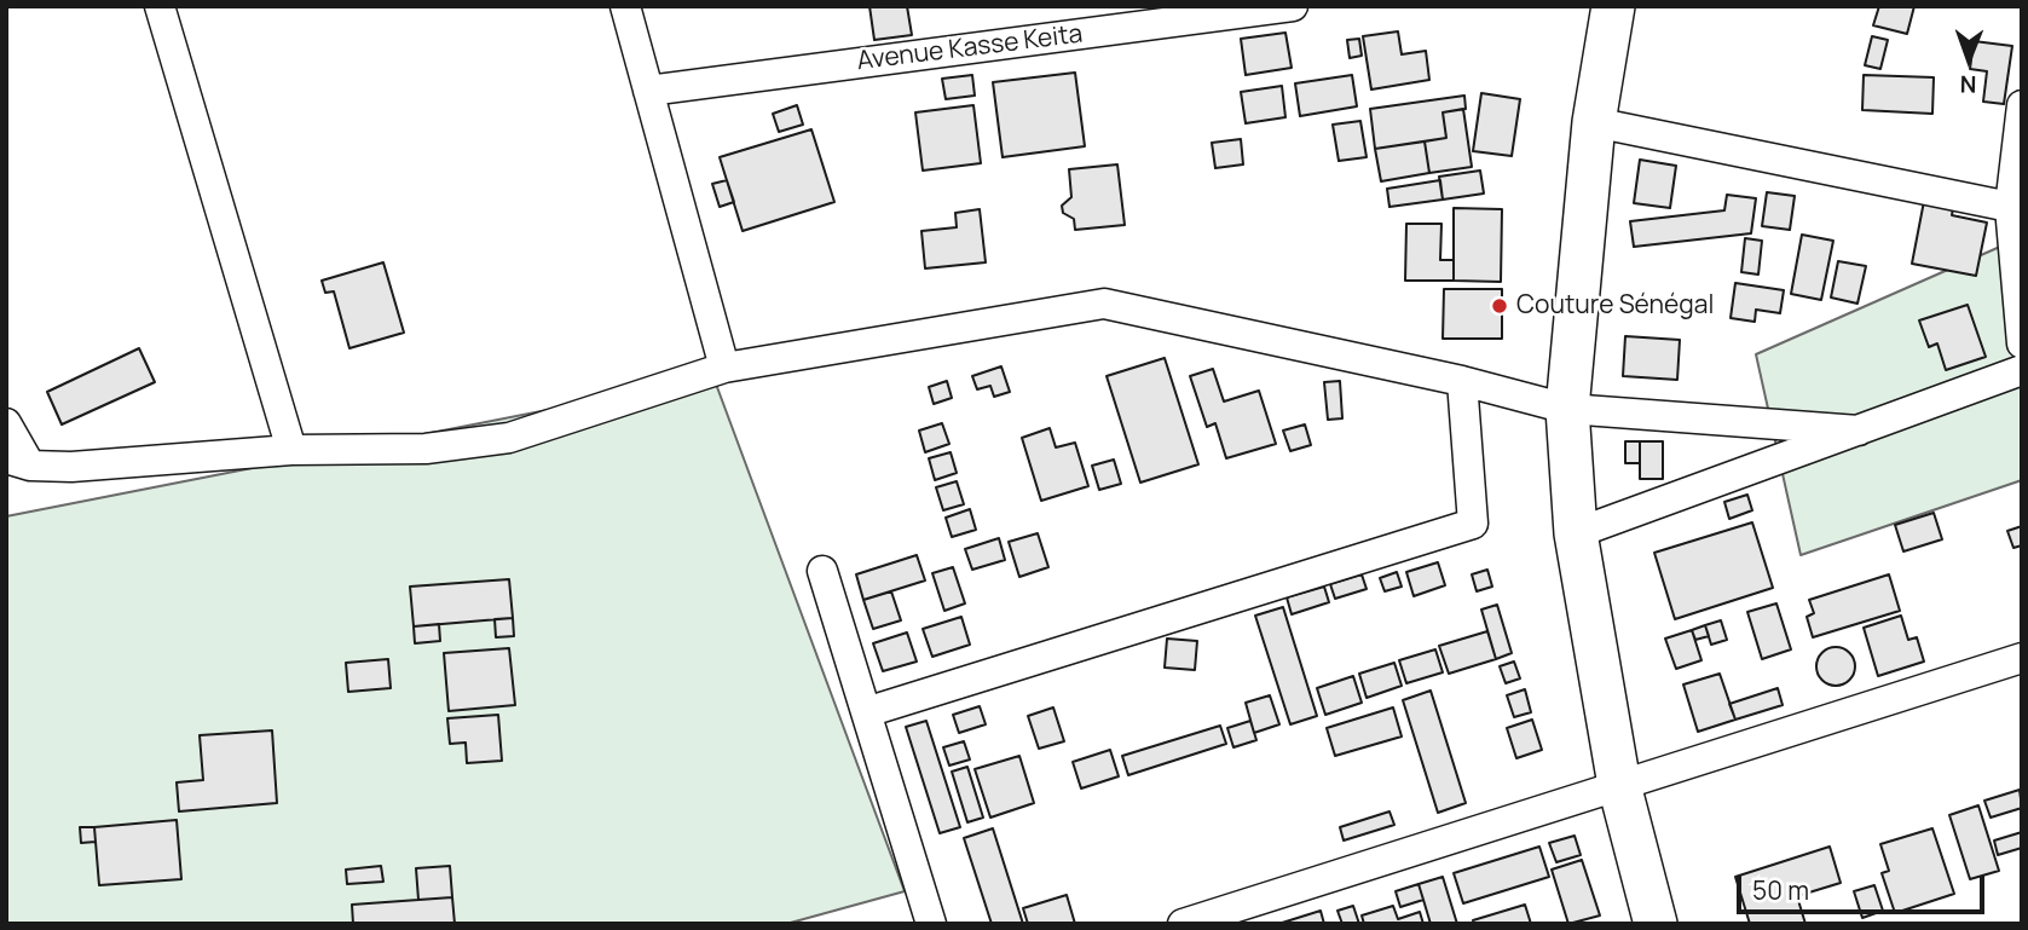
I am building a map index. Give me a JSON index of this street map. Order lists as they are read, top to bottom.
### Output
{
  "streets": {
    "street": ["Avenue Kasse Keita"]
  },
  "places": ["Couture Sénégal"],
  "scale_bar": "50 m",
  "north": "bottom"
}
